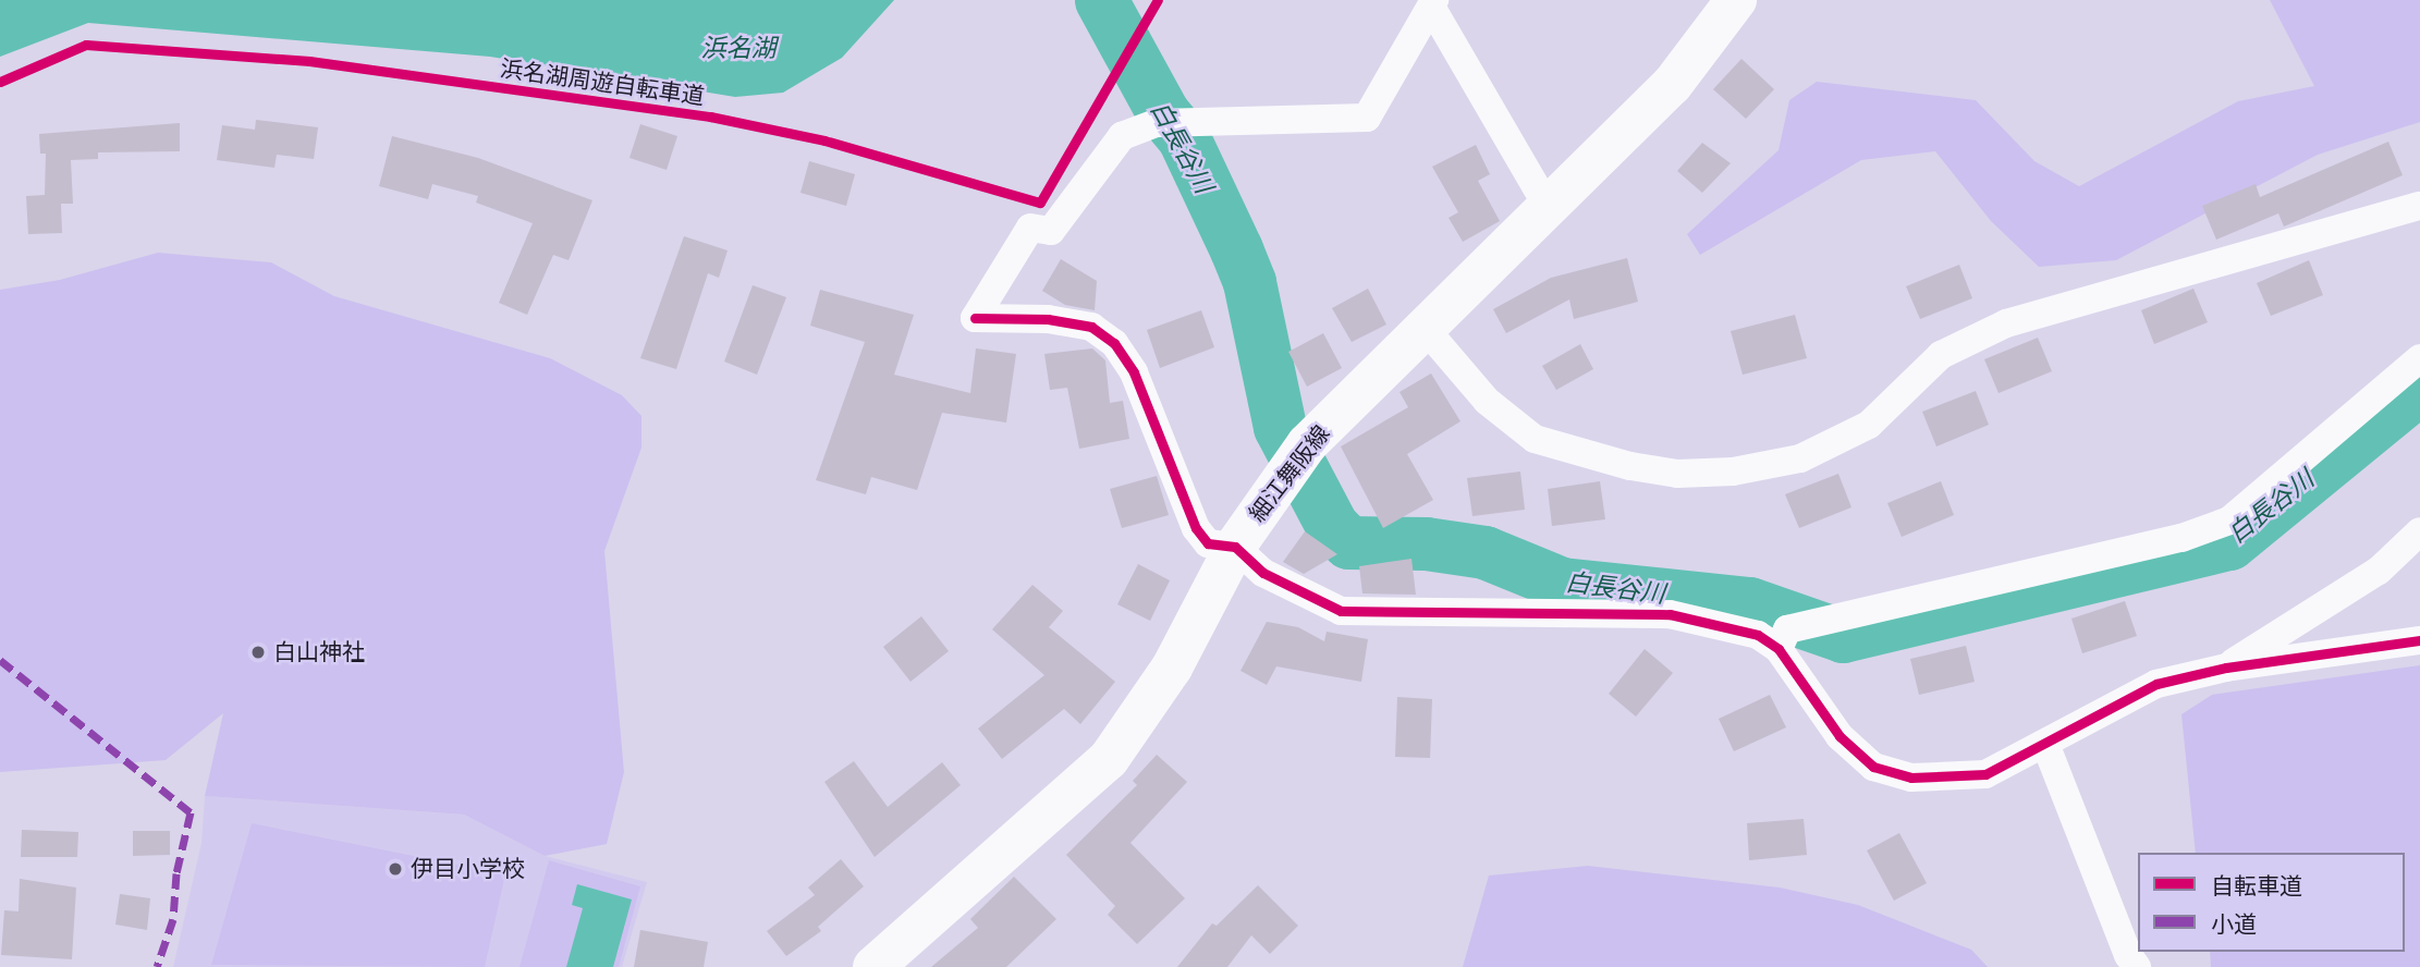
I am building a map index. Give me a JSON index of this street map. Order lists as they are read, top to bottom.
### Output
{
  "streets": {
    "main road": ["細江舞阪線"],
    "cycle path": ["浜名湖周遊自転車道"]
  },
  "water": ["浜名湖", "白長谷川"],
  "places": ["白山神社", "伊目小学校"],
  "legend": ["自転車道", "小道"]
}
